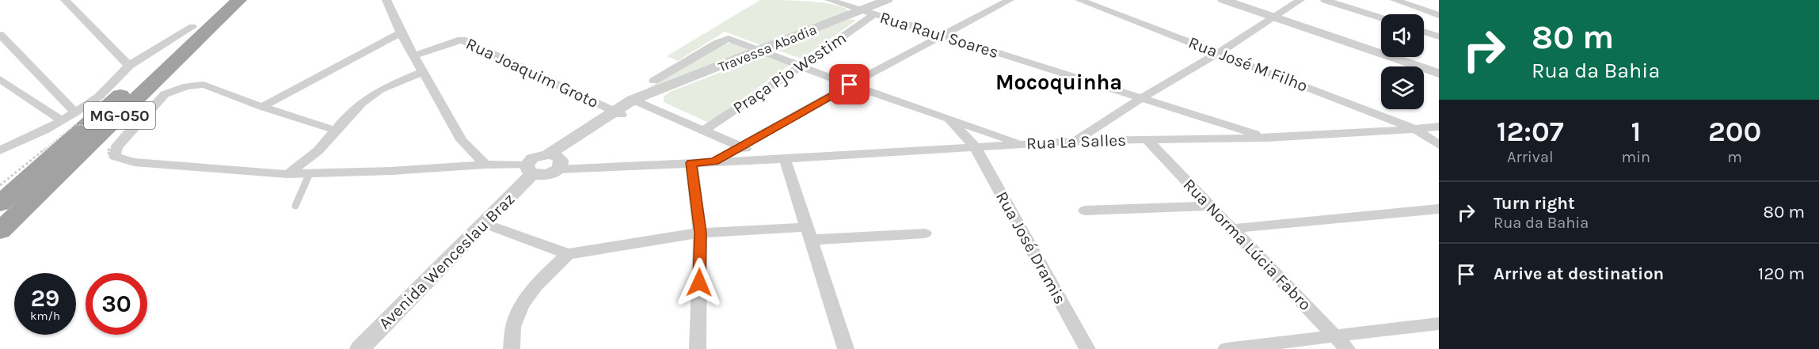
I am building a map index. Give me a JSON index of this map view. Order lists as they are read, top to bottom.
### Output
{
  "streets": {
    "highway": ["MG-050"],
    "street": [
      "Rua Raul Soares",
      "Travessa Abadia",
      "Rua José M Filho",
      "Rua Joaquim Groto",
      "Praça Pjo Westim",
      "Rua La Salles",
      "Rua Norma Lúcia Fabro",
      "Rua José Dramis",
      "Avenida Wenceslau Braz"
    ]
  },
  "crossings": [
    ["Rua Raul Soares", "Travessa Abadia"],
    ["Rua Raul Soares", "Praça Pjo Westim"],
    ["Rua Raul Soares", "Rua La Salles"],
    ["Travessa Abadia", "Rua Joaquim Groto"],
    ["Travessa Abadia", "Praça Pjo Westim"],
    ["Travessa Abadia", "Avenida Wenceslau Braz"],
    ["Rua José M Filho", "Rua La Salles"],
    ["Rua Joaquim Groto", "Avenida Wenceslau Braz"],
    ["Rua La Salles", "Rua Norma Lúcia Fabro"],
    ["Rua La Salles", "Rua José Dramis"],
    ["Rua La Salles", "Avenida Wenceslau Braz"]
  ],
  "districts": ["Mocoquinha"],
  "page": {
    "turn": ["80 m", "Rua da Bahia"],
    "eta": [
      "12:07",
      "Arrival",
      "1",
      "min",
      "200",
      "m"
    ],
    "list": [
      {
        "name": "Turn right",
        "note": "Rua da Bahia",
        "value": "80 m"
      },
      {
        "name": "Arrive at destination",
        "value": "120 m"
      }
    ],
    "speed": "29 km/h",
    "limit": "30"
  }
}
